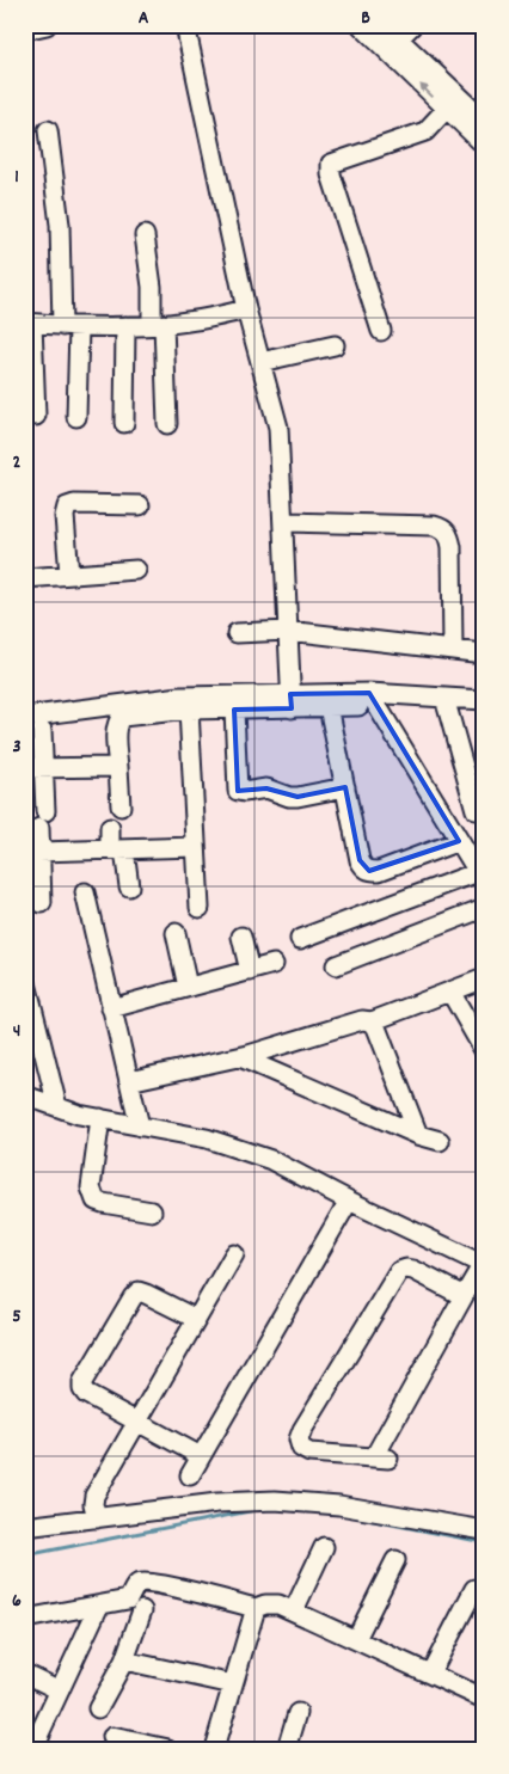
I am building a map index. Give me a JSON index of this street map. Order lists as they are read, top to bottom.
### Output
{
  "grid": {
    "columns": ["A", "B"],
    "rows": [
      "1",
      "2",
      "3",
      "4",
      "5",
      "6"
    ]
  }
}
